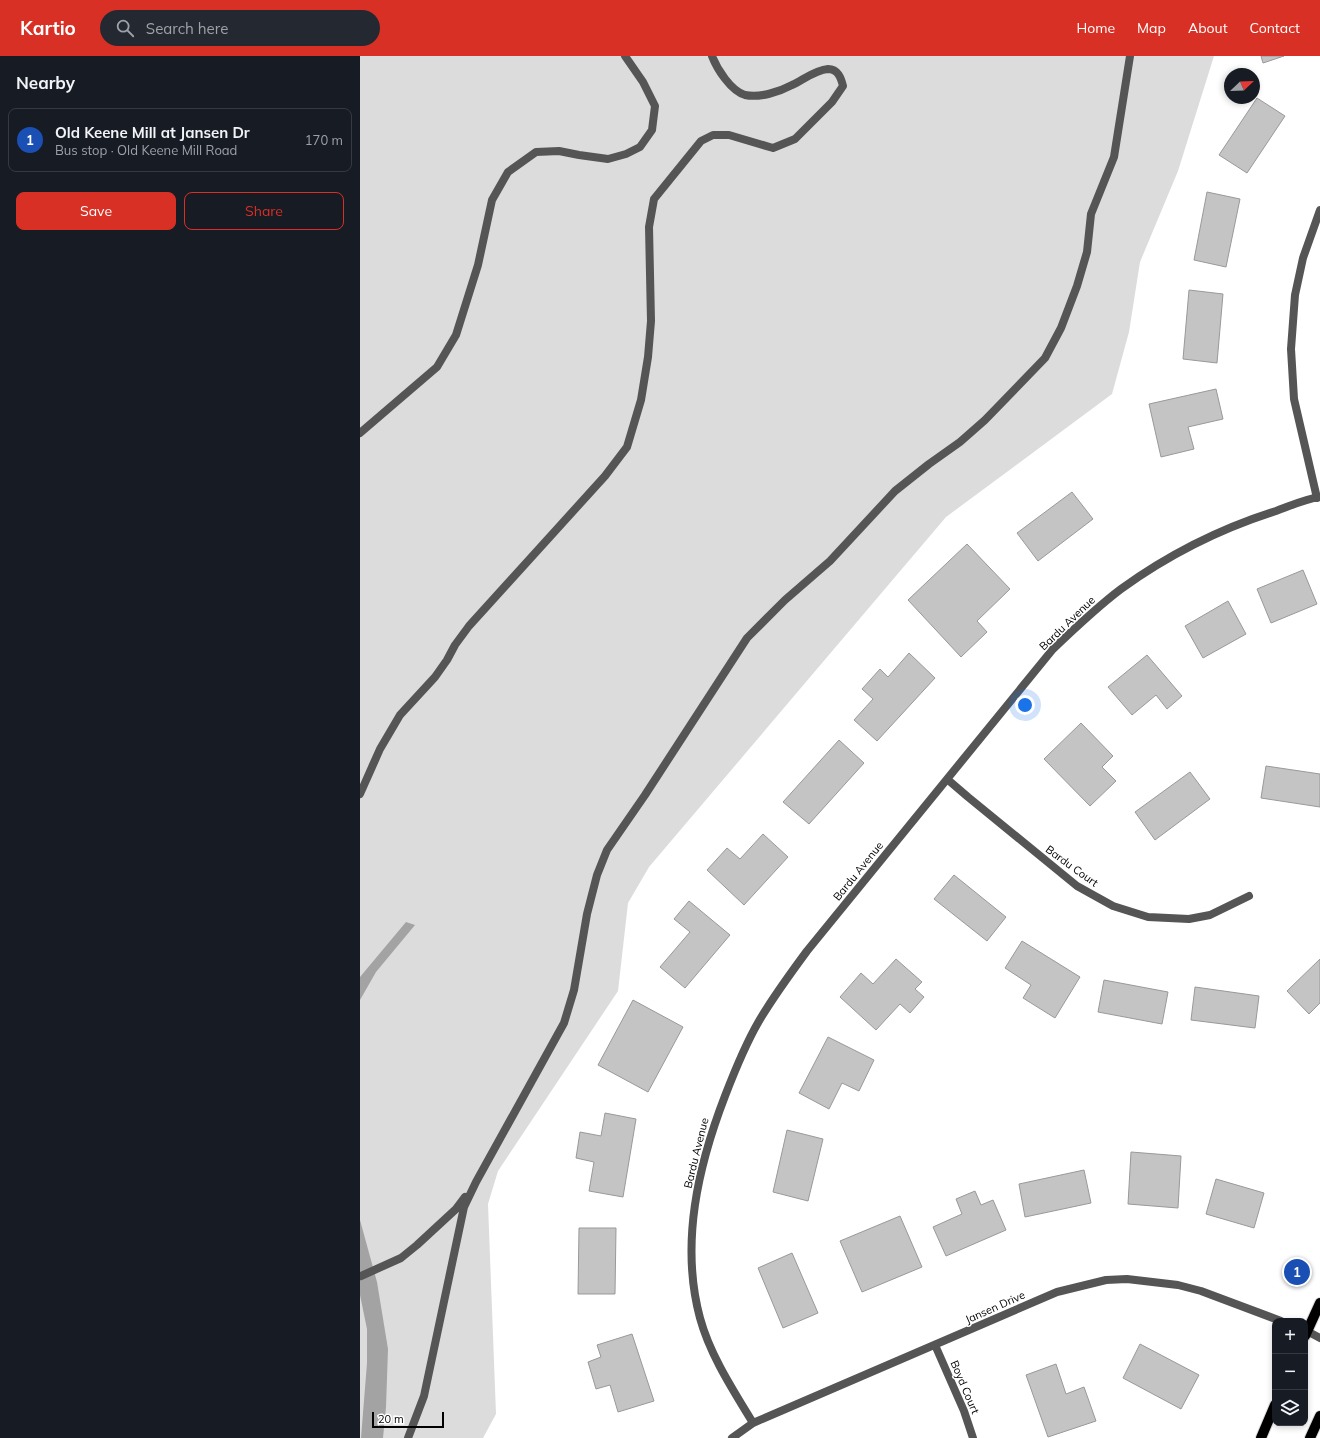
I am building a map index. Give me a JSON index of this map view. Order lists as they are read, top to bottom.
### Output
{
  "streets": {
    "street": [
      "Bardu Avenue",
      "Bardu Court",
      "Jansen Drive",
      "Boyd Court"
    ]
  },
  "crossings": [
    ["Bardu Avenue", "Bardu Court"],
    ["Bardu Avenue", "Jansen Drive"],
    ["Jansen Drive", "Boyd Court"]
  ],
  "scale_bar": "20 m",
  "north": "top right",
  "page": {
    "header": "Kartio",
    "search": "Search here",
    "nav": [
      "Home",
      "Map",
      "About",
      "Contact"
    ],
    "heading": "Nearby",
    "list": [
      {
        "mark": "1",
        "name": "Old Keene Mill at Jansen Dr",
        "note": "Bus stop · Old Keene Mill Road",
        "value": "170 m"
      }
    ],
    "buttons": ["Save", "Share"],
    "pins": "1",
    "map_buttons": ["+", "−"],
    "scale": "20 m"
  }
}
